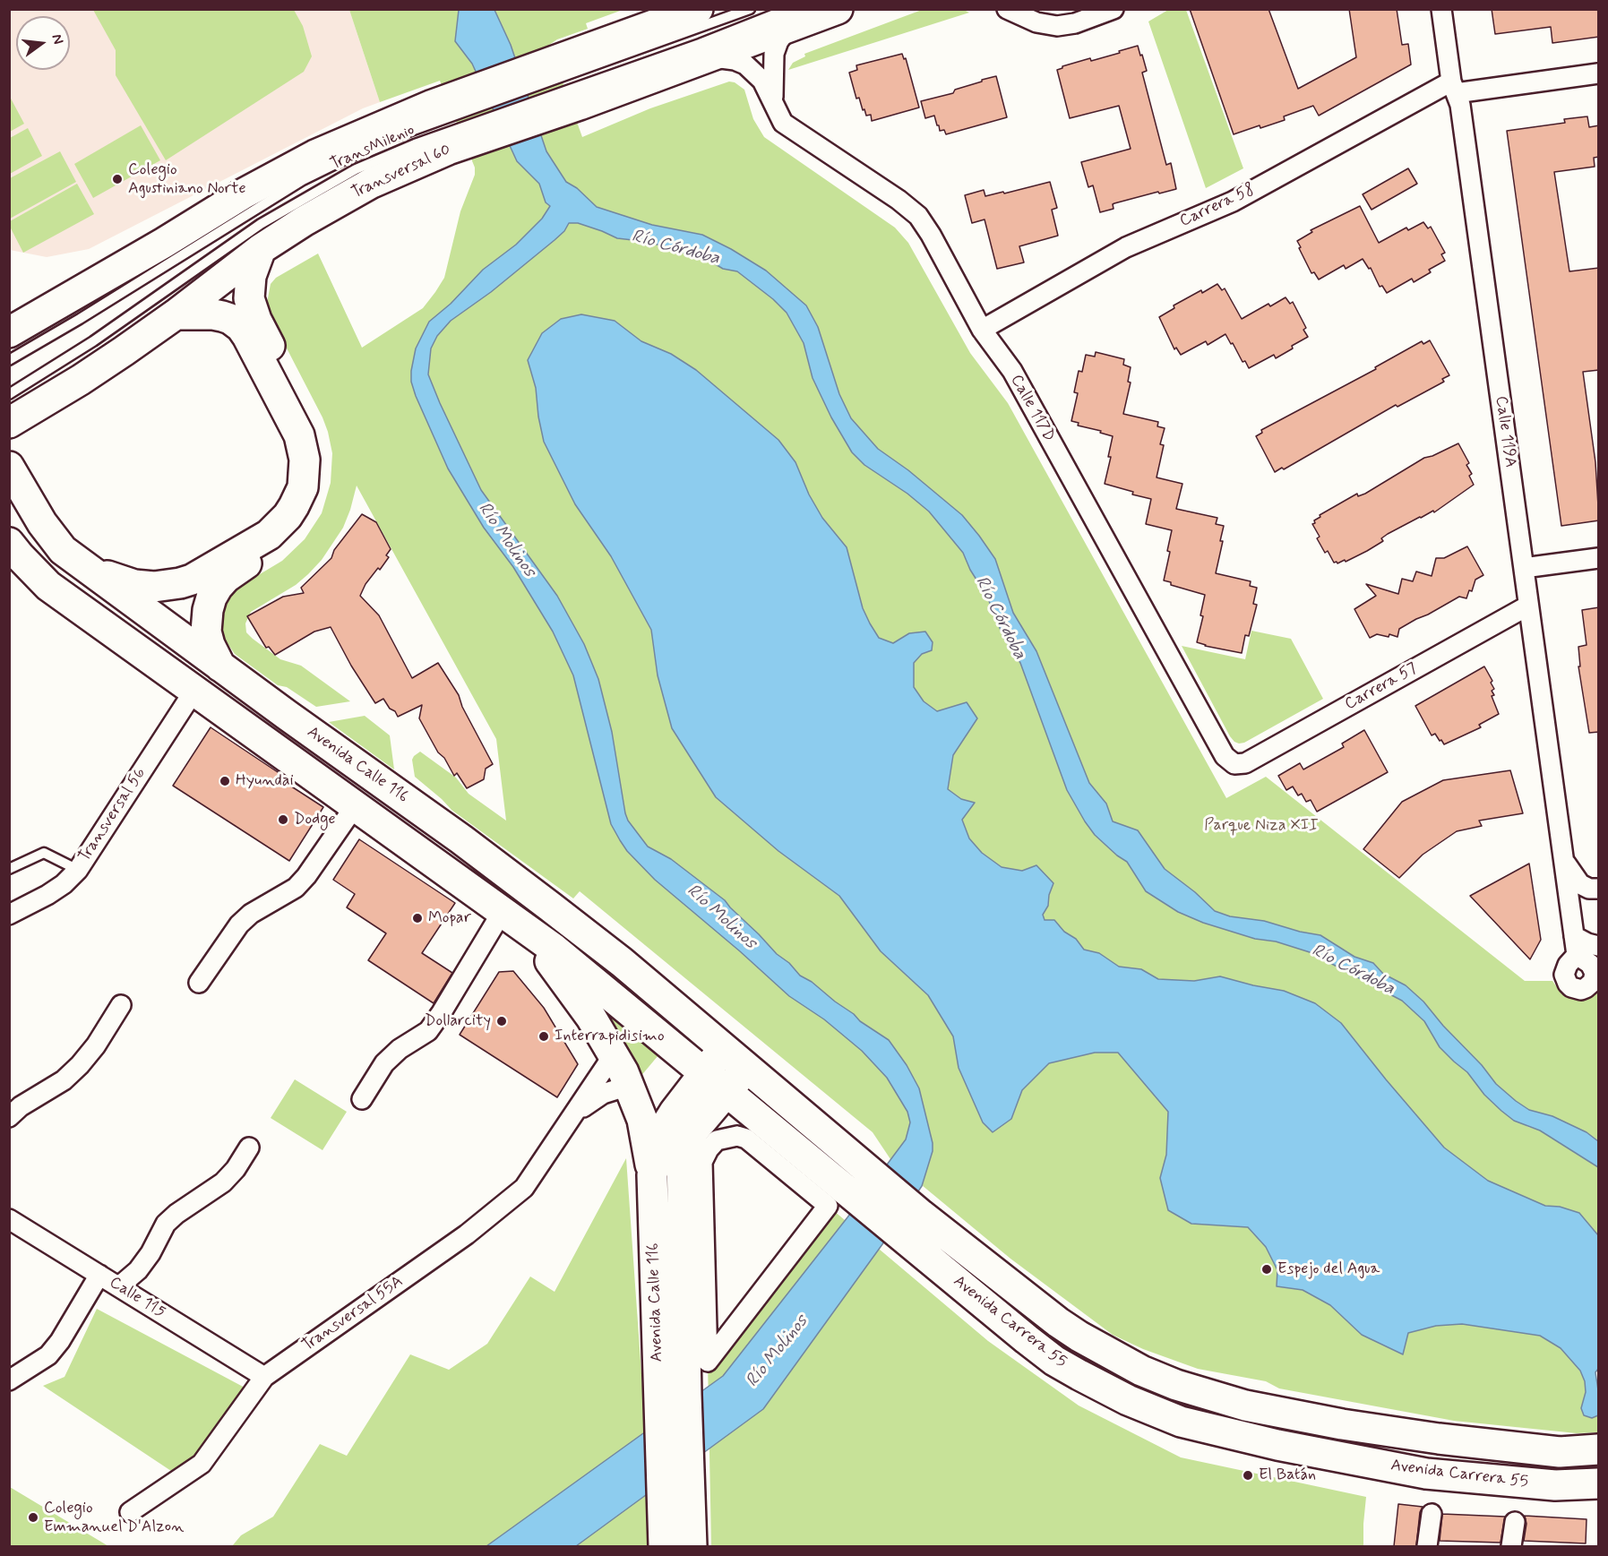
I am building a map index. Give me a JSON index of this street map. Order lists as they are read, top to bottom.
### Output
{
  "streets": {
    "main road": ["Transversal 60", "Avenida Calle 116", "Avenida Carrera 55"],
    "street": [
      "Carrera 58",
      "Calle 117D",
      "Calle 119A",
      "Carrera 57",
      "Transversal 56",
      "Calle 115",
      "Transversal 55A"
    ],
    "lane": ["TransMilenio"]
  },
  "crossings": [
    ["TransMilenio", "Transversal 60"],
    ["Transversal 60", "Calle 117D"],
    ["Carrera 58", "Calle 117D"],
    ["Carrera 58", "Calle 119A"],
    ["Calle 117D", "Carrera 57"],
    ["Calle 119A", "Carrera 57"],
    ["Avenida Calle 116", "Avenida Carrera 55"],
    ["Calle 115", "Transversal 55A"]
  ],
  "water": ["Río Córdoba", "Río Molinos"],
  "parks": ["Parque Niza XII"],
  "places": [
    "Colegio Agustiniano Norte",
    "Hyundai",
    "Dodge",
    "Mopar",
    "Dollarcity",
    "Interrapidisimo",
    "Espejo del Agua",
    "El Batán",
    "Colegio Emmanuel D'Alzon"
  ],
  "north": "right"
}
